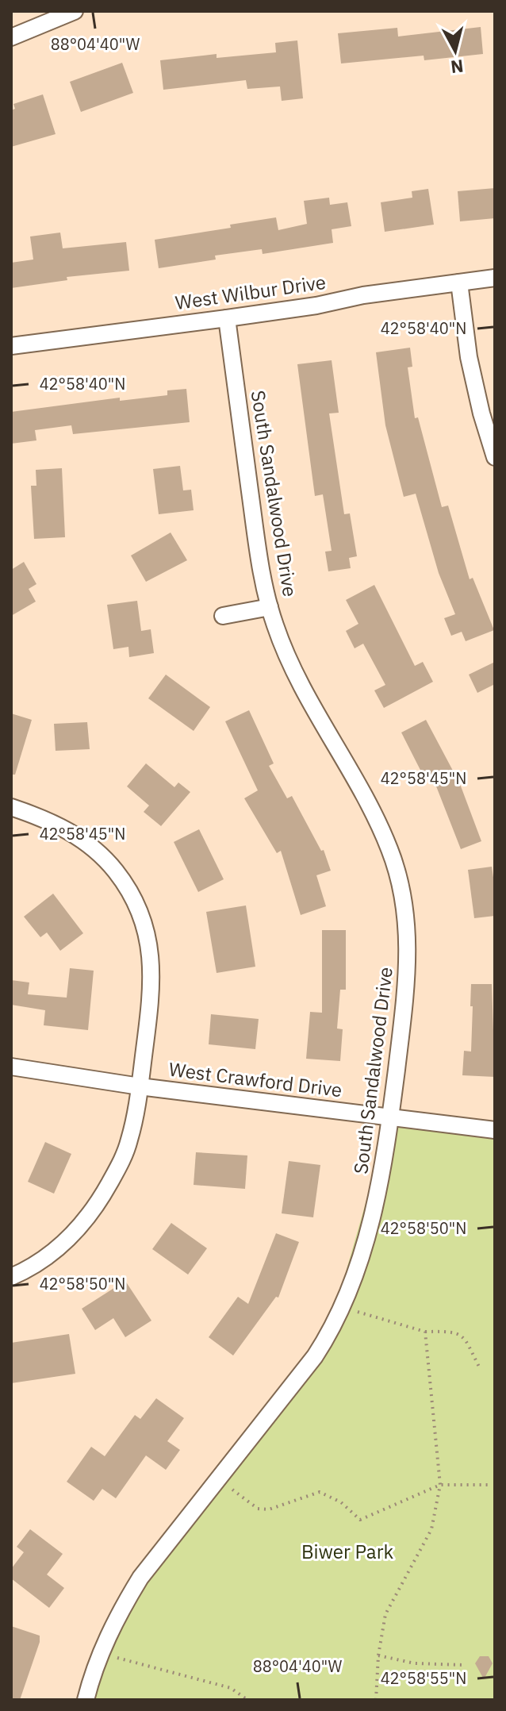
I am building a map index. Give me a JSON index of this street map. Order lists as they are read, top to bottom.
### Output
{
  "streets": {
    "street": ["West Wilbur Drive", "South Sandalwood Drive", "West Crawford Drive"]
  },
  "crossings": [
    ["West Wilbur Drive", "South Sandalwood Drive"],
    ["South Sandalwood Drive", "West Crawford Drive"]
  ],
  "parks": ["Biwer Park"],
  "north": "bottom",
  "coordinates": [
    "88°04'40\"W",
    "42°58'40\"N",
    "42°58'45\"N",
    "42°58'50\"N",
    "42°58'55\"N"
  ]
}
